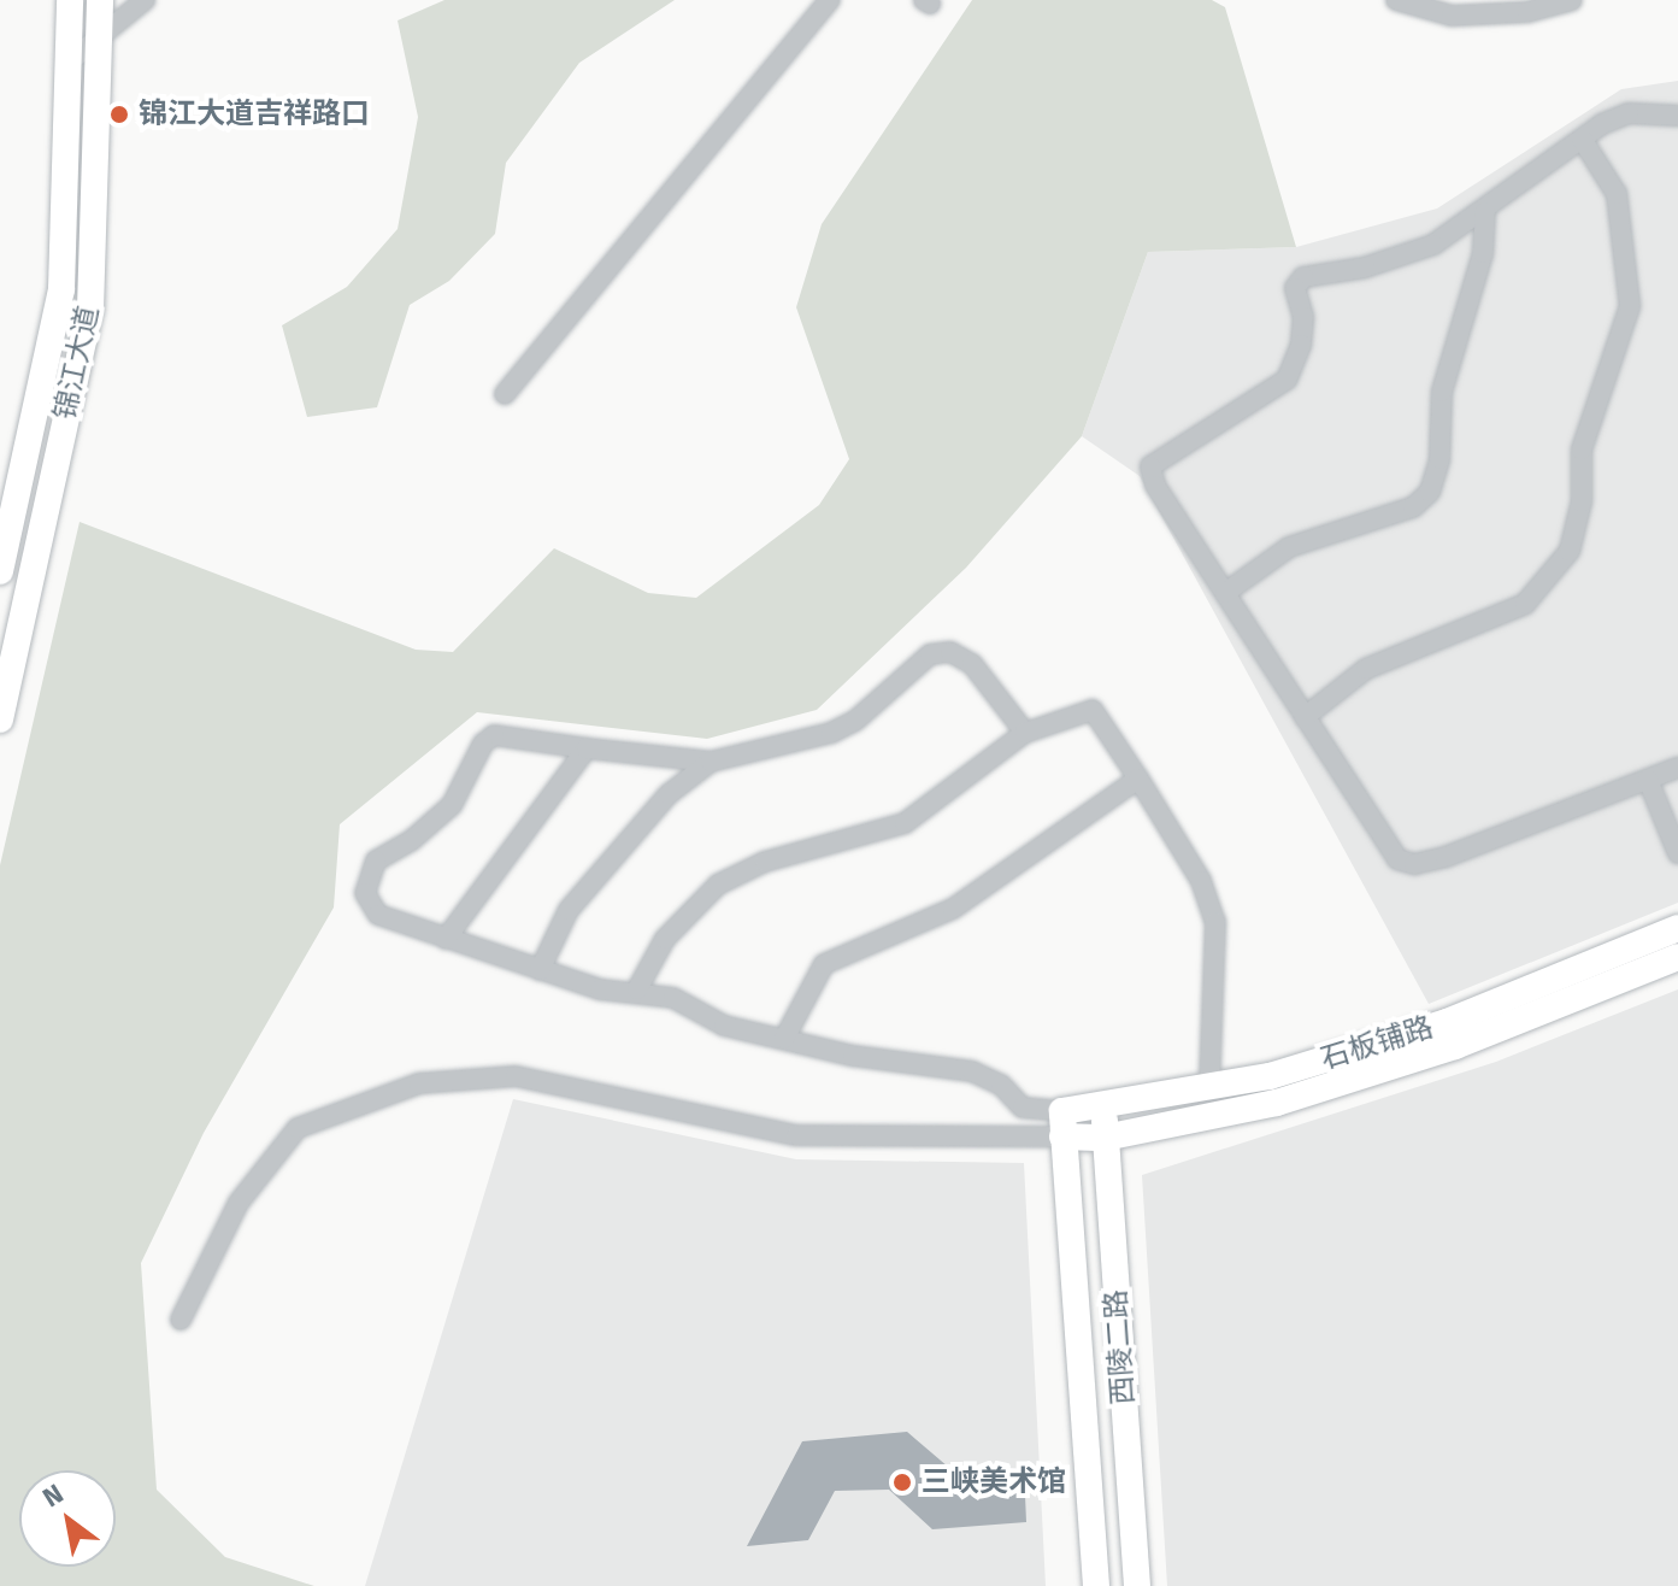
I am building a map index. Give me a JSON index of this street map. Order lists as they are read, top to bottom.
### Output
{
  "streets": {
    "main road": ["锦江大道", "石板铺路", "西陵二路"]
  },
  "crossings": [
    ["石板铺路", "西陵二路"]
  ],
  "places": ["锦江大道吉祥路口", "三峡美术馆"],
  "north": "top left"
}
